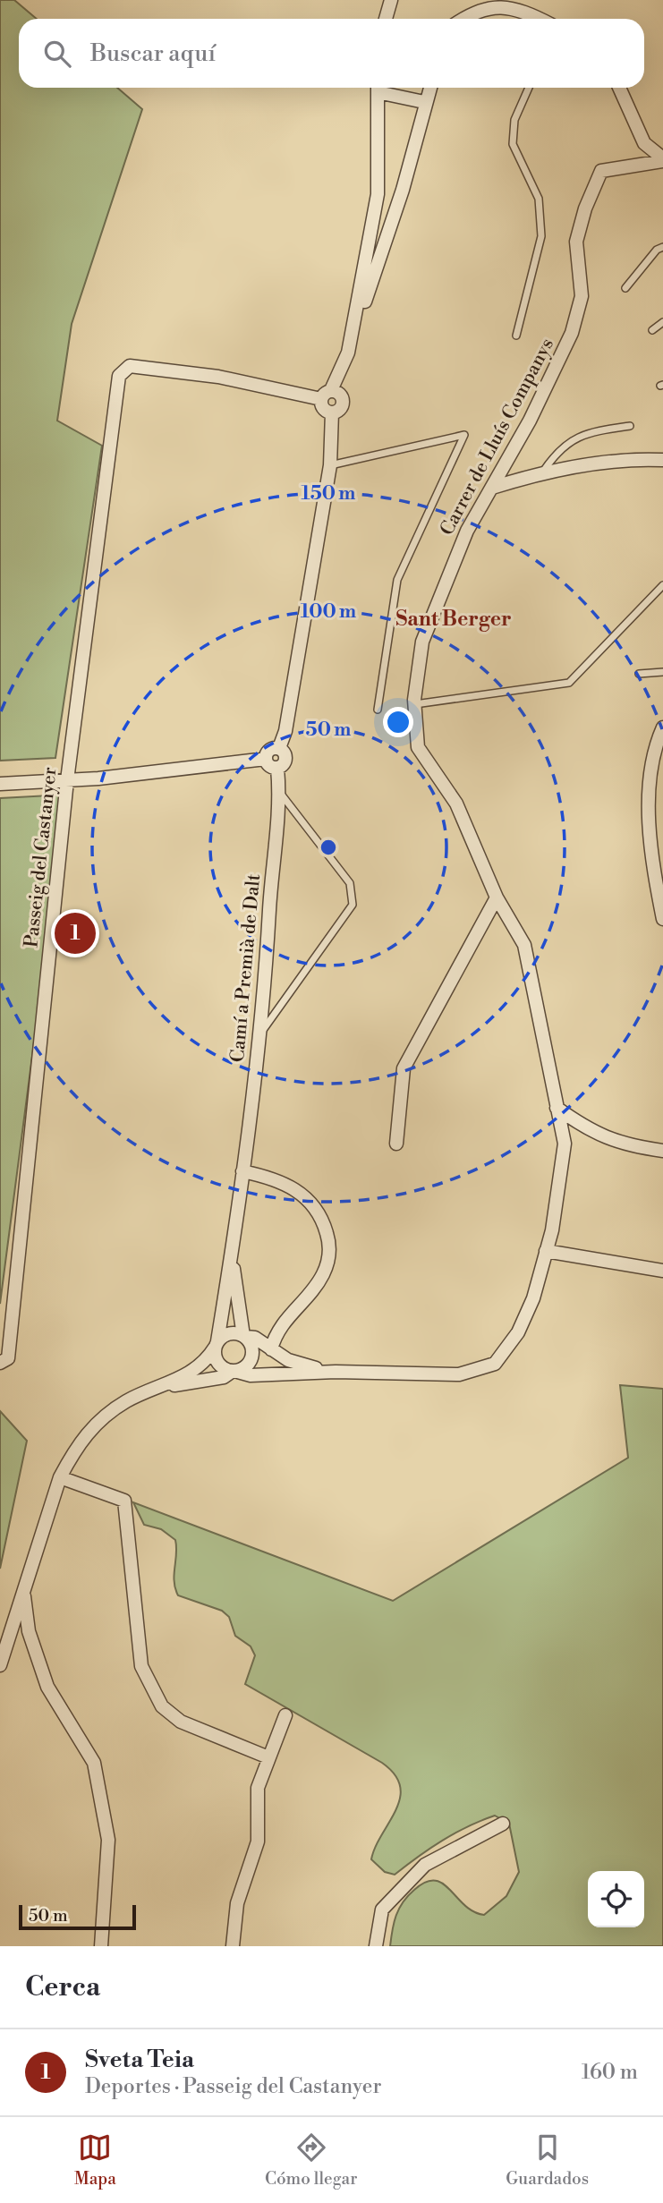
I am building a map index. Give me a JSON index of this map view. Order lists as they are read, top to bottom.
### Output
{
  "streets": {
    "street": ["Carrer de Lluís Companys", "Passeig del Castanyer", "Camí a Premià de Dalt"]
  },
  "districts": ["Sant Berger"],
  "scale_bar": "50 m",
  "page": {
    "search": "Buscar aquí",
    "pins": "1",
    "scale": "50 m",
    "heading": "Cerca",
    "list": [
      {
        "mark": "1",
        "name": "Sveta Teia",
        "note": "Deportes · Passeig del Castanyer",
        "value": "160 m"
      }
    ],
    "nav": ["Mapa", "Cómo llegar", "Guardados"]
  },
  "rings": ["150 m", "100 m", "50 m"]
}
